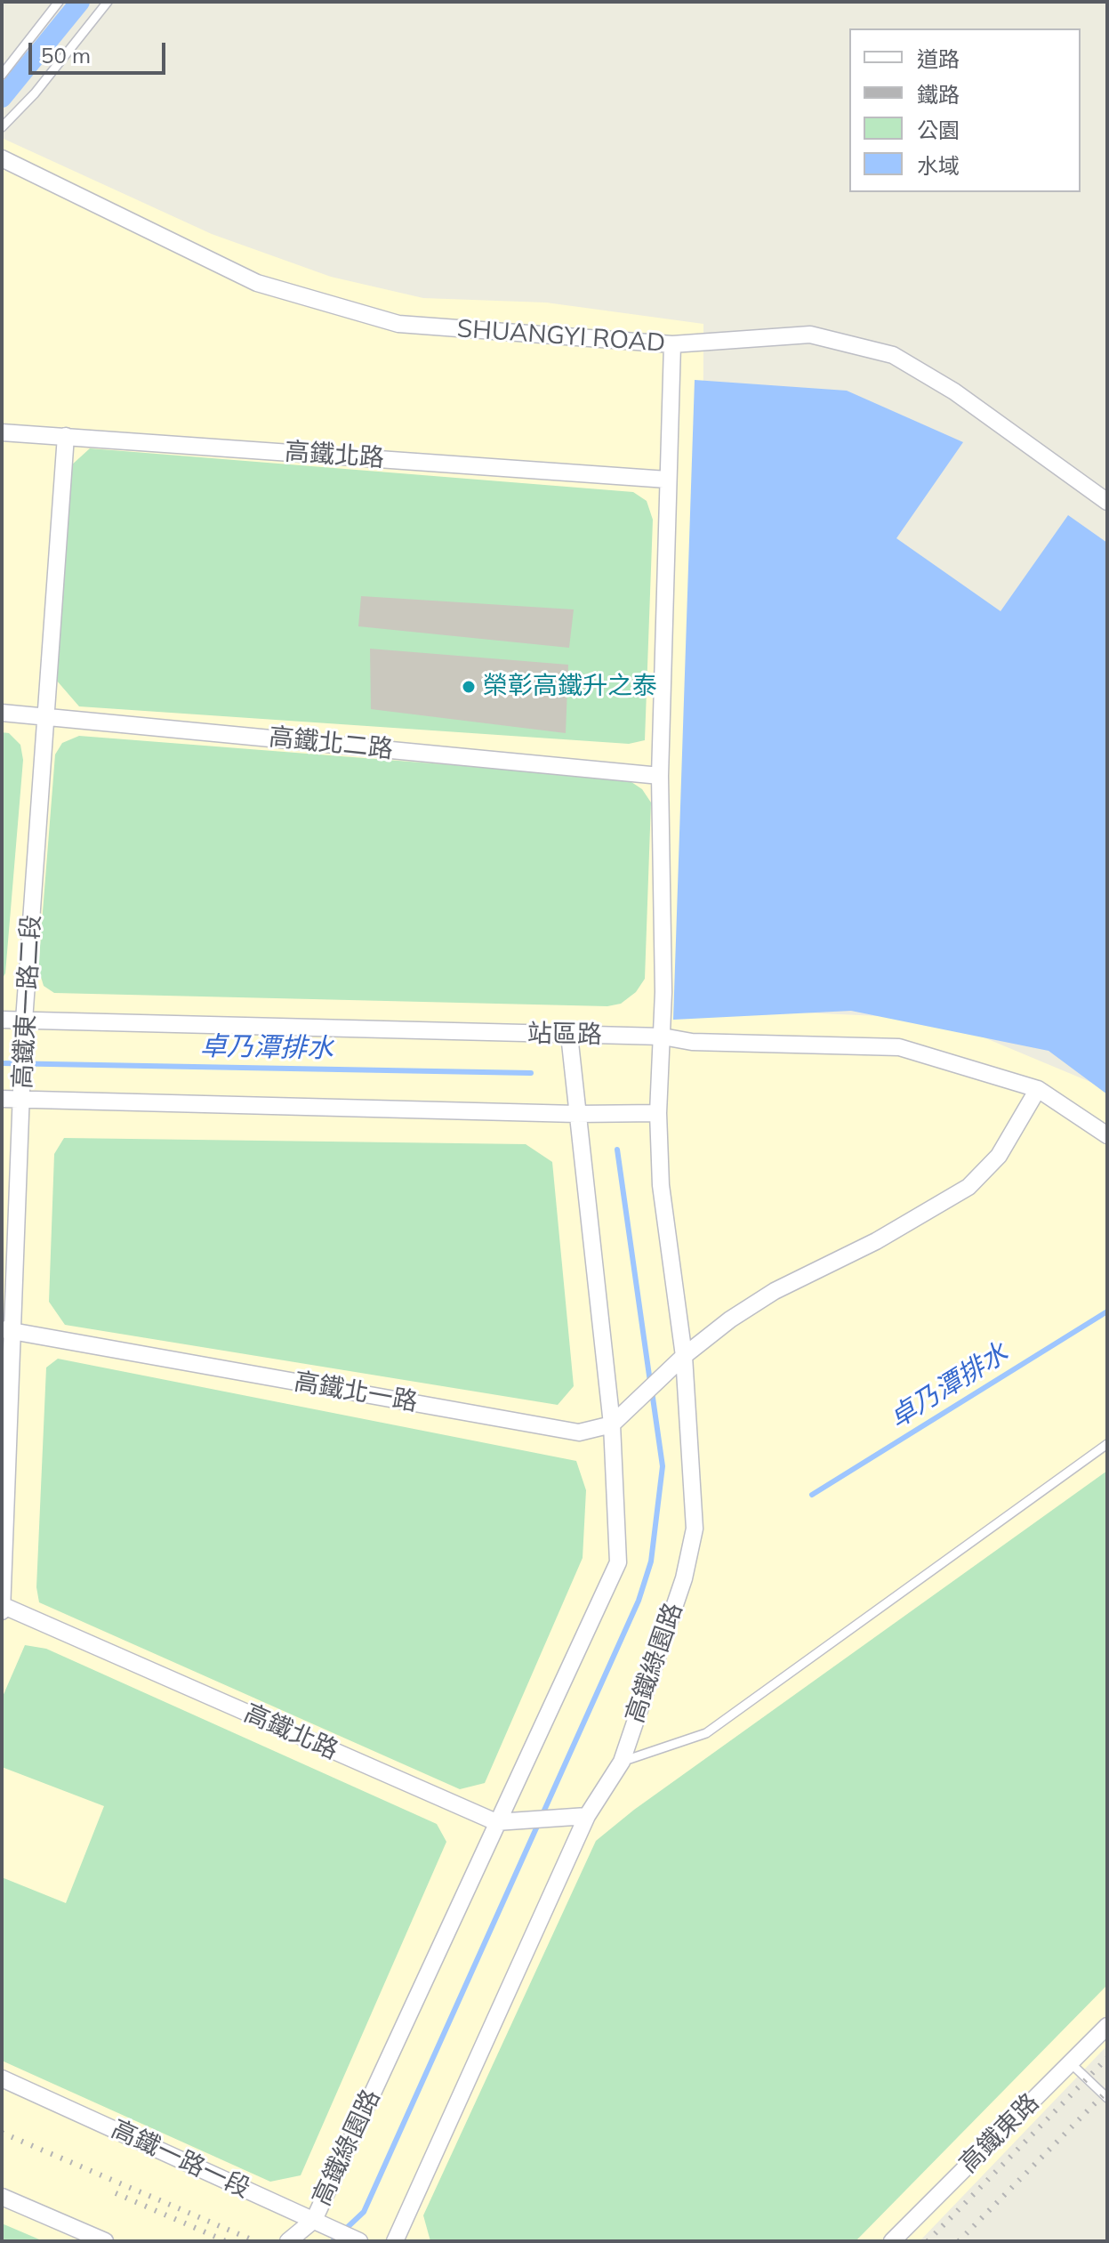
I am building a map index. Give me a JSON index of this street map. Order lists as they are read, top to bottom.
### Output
{
  "streets": {
    "street": [
      "SHUANGYI ROAD",
      "高鐵北路",
      "高鐵北二路",
      "高鐵東一路二段",
      "站區路",
      "高鐵北一路",
      "高鐵綠園路",
      "高鐵東路",
      "高鐵一路一段"
    ]
  },
  "crossings": [
    ["SHUANGYI ROAD", "高鐵綠園路"],
    ["高鐵北路", "高鐵東一路二段"],
    ["高鐵北路", "高鐵綠園路"],
    ["高鐵北二路", "高鐵東一路二段"],
    ["高鐵北二路", "高鐵綠園路"],
    ["高鐵東一路二段", "站區路"],
    ["高鐵東一路二段", "高鐵北一路"],
    ["站區路", "高鐵綠園路"],
    ["高鐵北一路", "高鐵綠園路"],
    ["高鐵綠園路", "高鐵一路一段"]
  ],
  "water": ["卓乃潭排水"],
  "places": ["榮彰高鐵升之泰"],
  "legend": [
    "道路",
    "鐵路",
    "公園",
    "水域"
  ],
  "scale_bar": "50 m"
}
